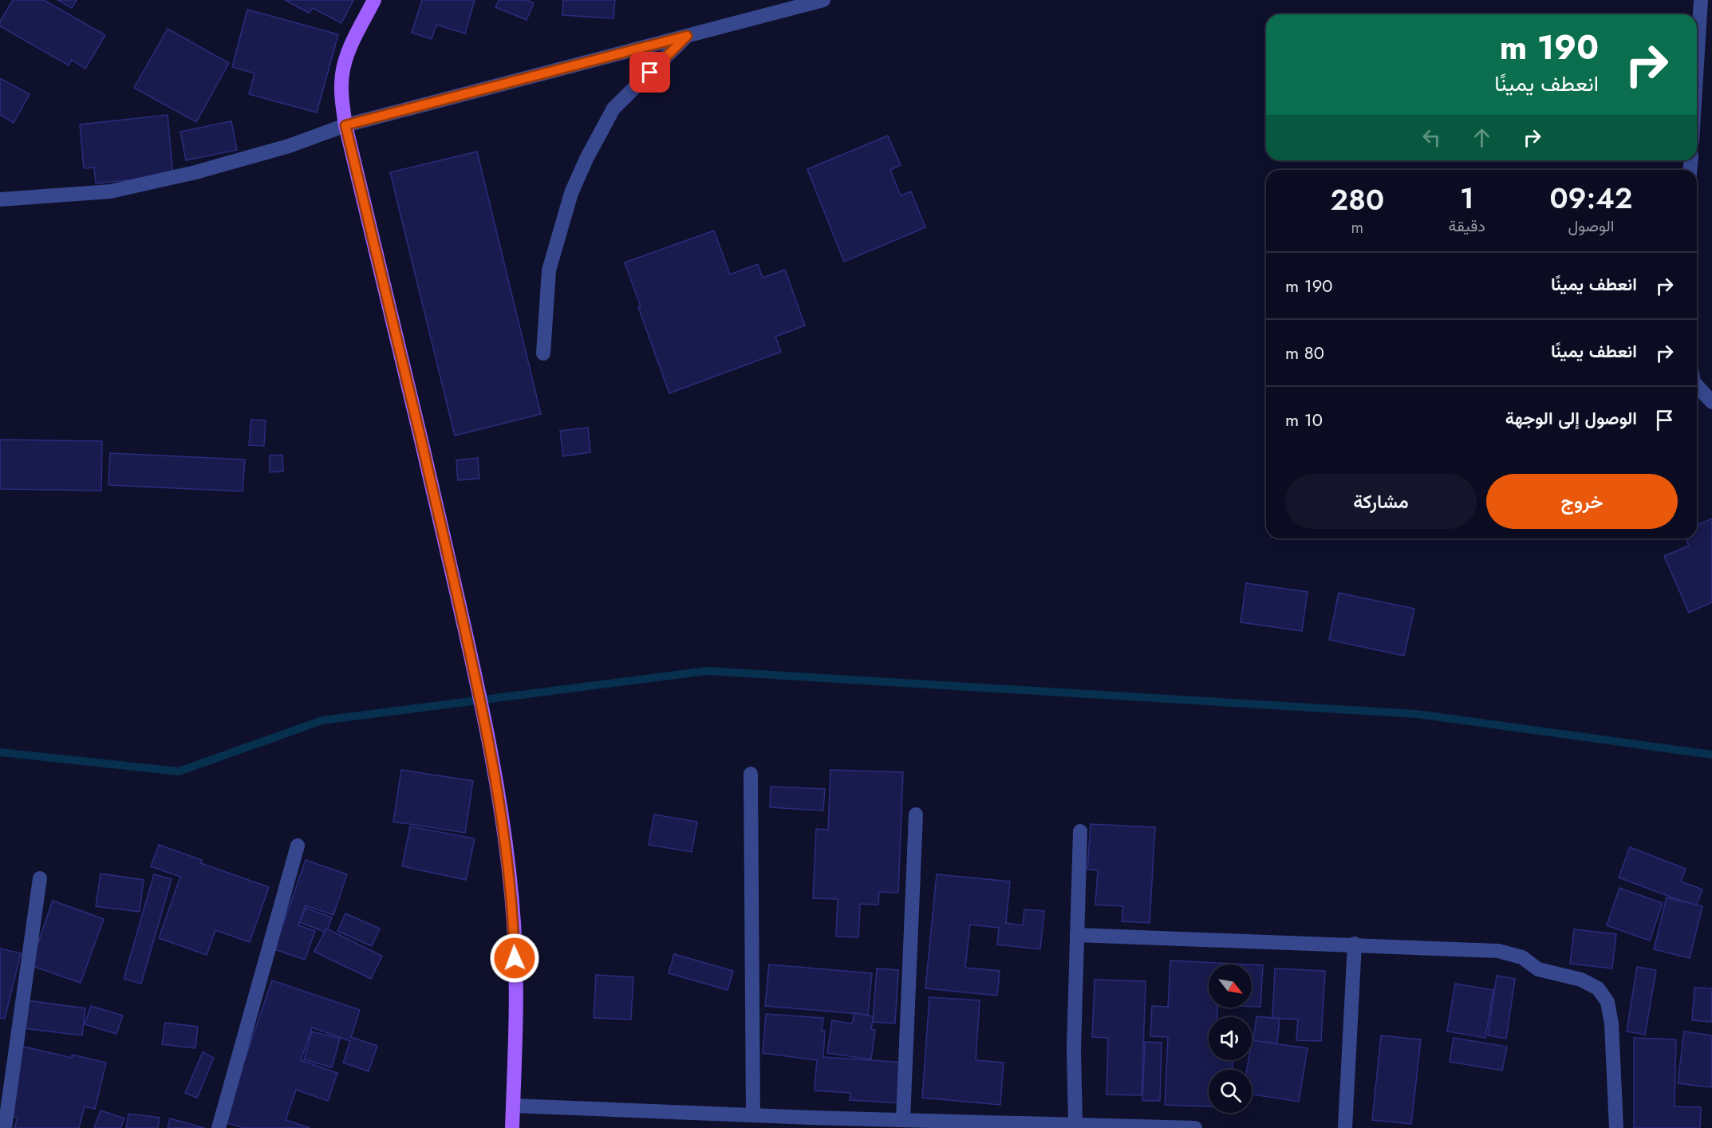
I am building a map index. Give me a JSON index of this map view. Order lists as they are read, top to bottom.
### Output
{
  "north": "bottom right",
  "page": {
    "turn": ["190 m", "انعطف يمينًا"],
    "eta": [
      "09:42",
      "الوصول",
      "1",
      "دقيقة",
      "280",
      "m"
    ],
    "list": [
      {
        "name": "انعطف يمينًا",
        "value": "190 m"
      },
      {
        "name": "انعطف يمينًا",
        "value": "80 m"
      },
      {
        "name": "الوصول إلى الوجهة",
        "value": "10 m"
      }
    ],
    "buttons": ["خروج", "مشاركة"]
  }
}
